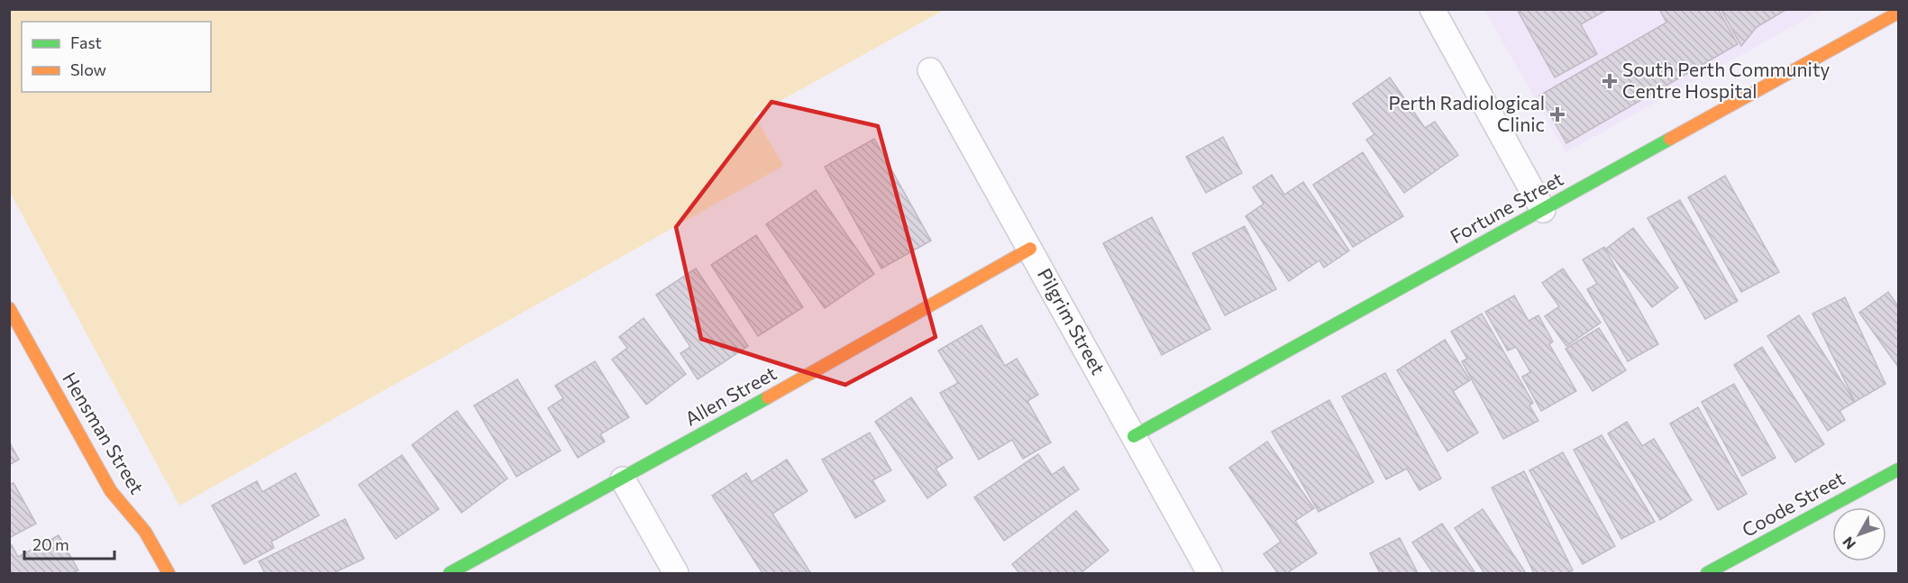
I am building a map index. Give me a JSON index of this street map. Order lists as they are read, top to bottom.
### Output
{
  "streets": {
    "street": [
      "Fortune Street",
      "Pilgrim Street",
      "Allen Street",
      "Hensman Street",
      "Coode Street"
    ]
  },
  "crossings": [
    ["Fortune Street", "Pilgrim Street"],
    ["Pilgrim Street", "Allen Street"]
  ],
  "places": {
    "health": ["South Perth Community Centre Hospital", "Perth Radiological Clinic"]
  },
  "legend": ["Fast", "Slow"],
  "scale_bar": "20 m",
  "north": "bottom left"
}
